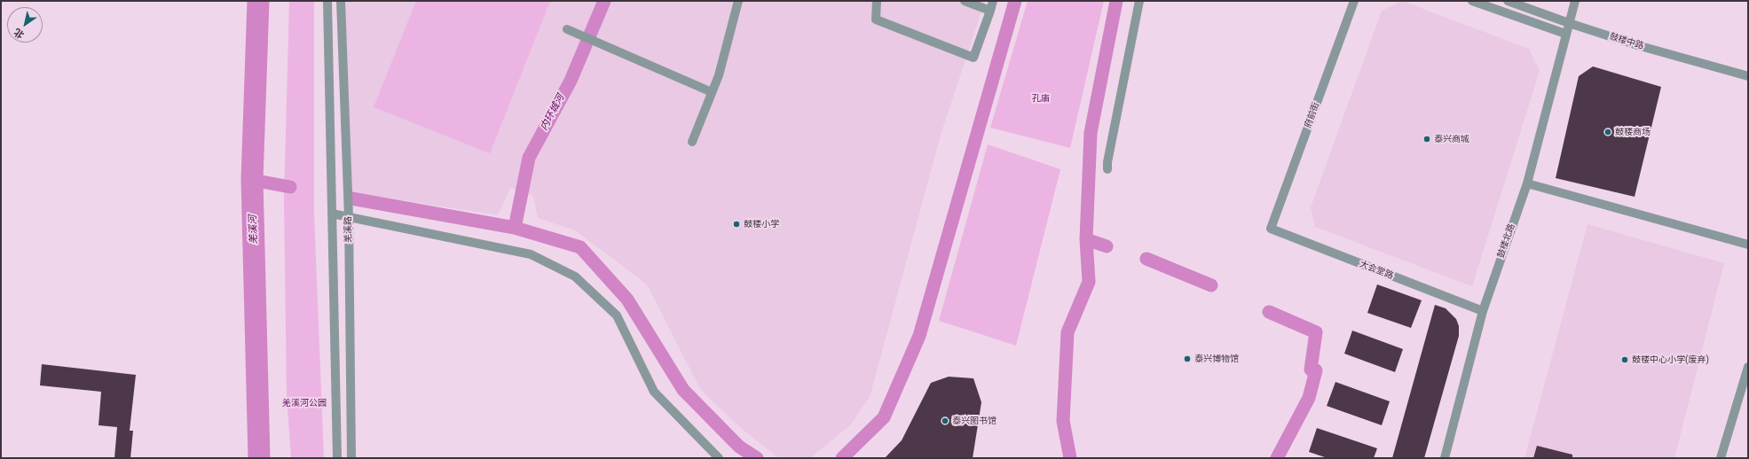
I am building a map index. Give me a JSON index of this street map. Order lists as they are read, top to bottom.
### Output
{
  "streets": {
    "street": [
      "鼓楼中路",
      "府前街",
      "羌溪路",
      "鼓楼北路",
      "大会堂路"
    ]
  },
  "crossings": [
    ["鼓楼中路", "鼓楼北路"],
    ["府前街", "大会堂路"],
    ["鼓楼北路", "大会堂路"]
  ],
  "water": ["内环城河", "羌溪河"],
  "parks": ["孔庙", "羌溪河公园"],
  "places": [
    "鼓楼商场",
    "泰兴商城",
    "鼓楼小学",
    "泰兴博物馆",
    "鼓楼中心小学(废弃)",
    "泰兴图书馆"
  ],
  "north": "bottom left"
}
